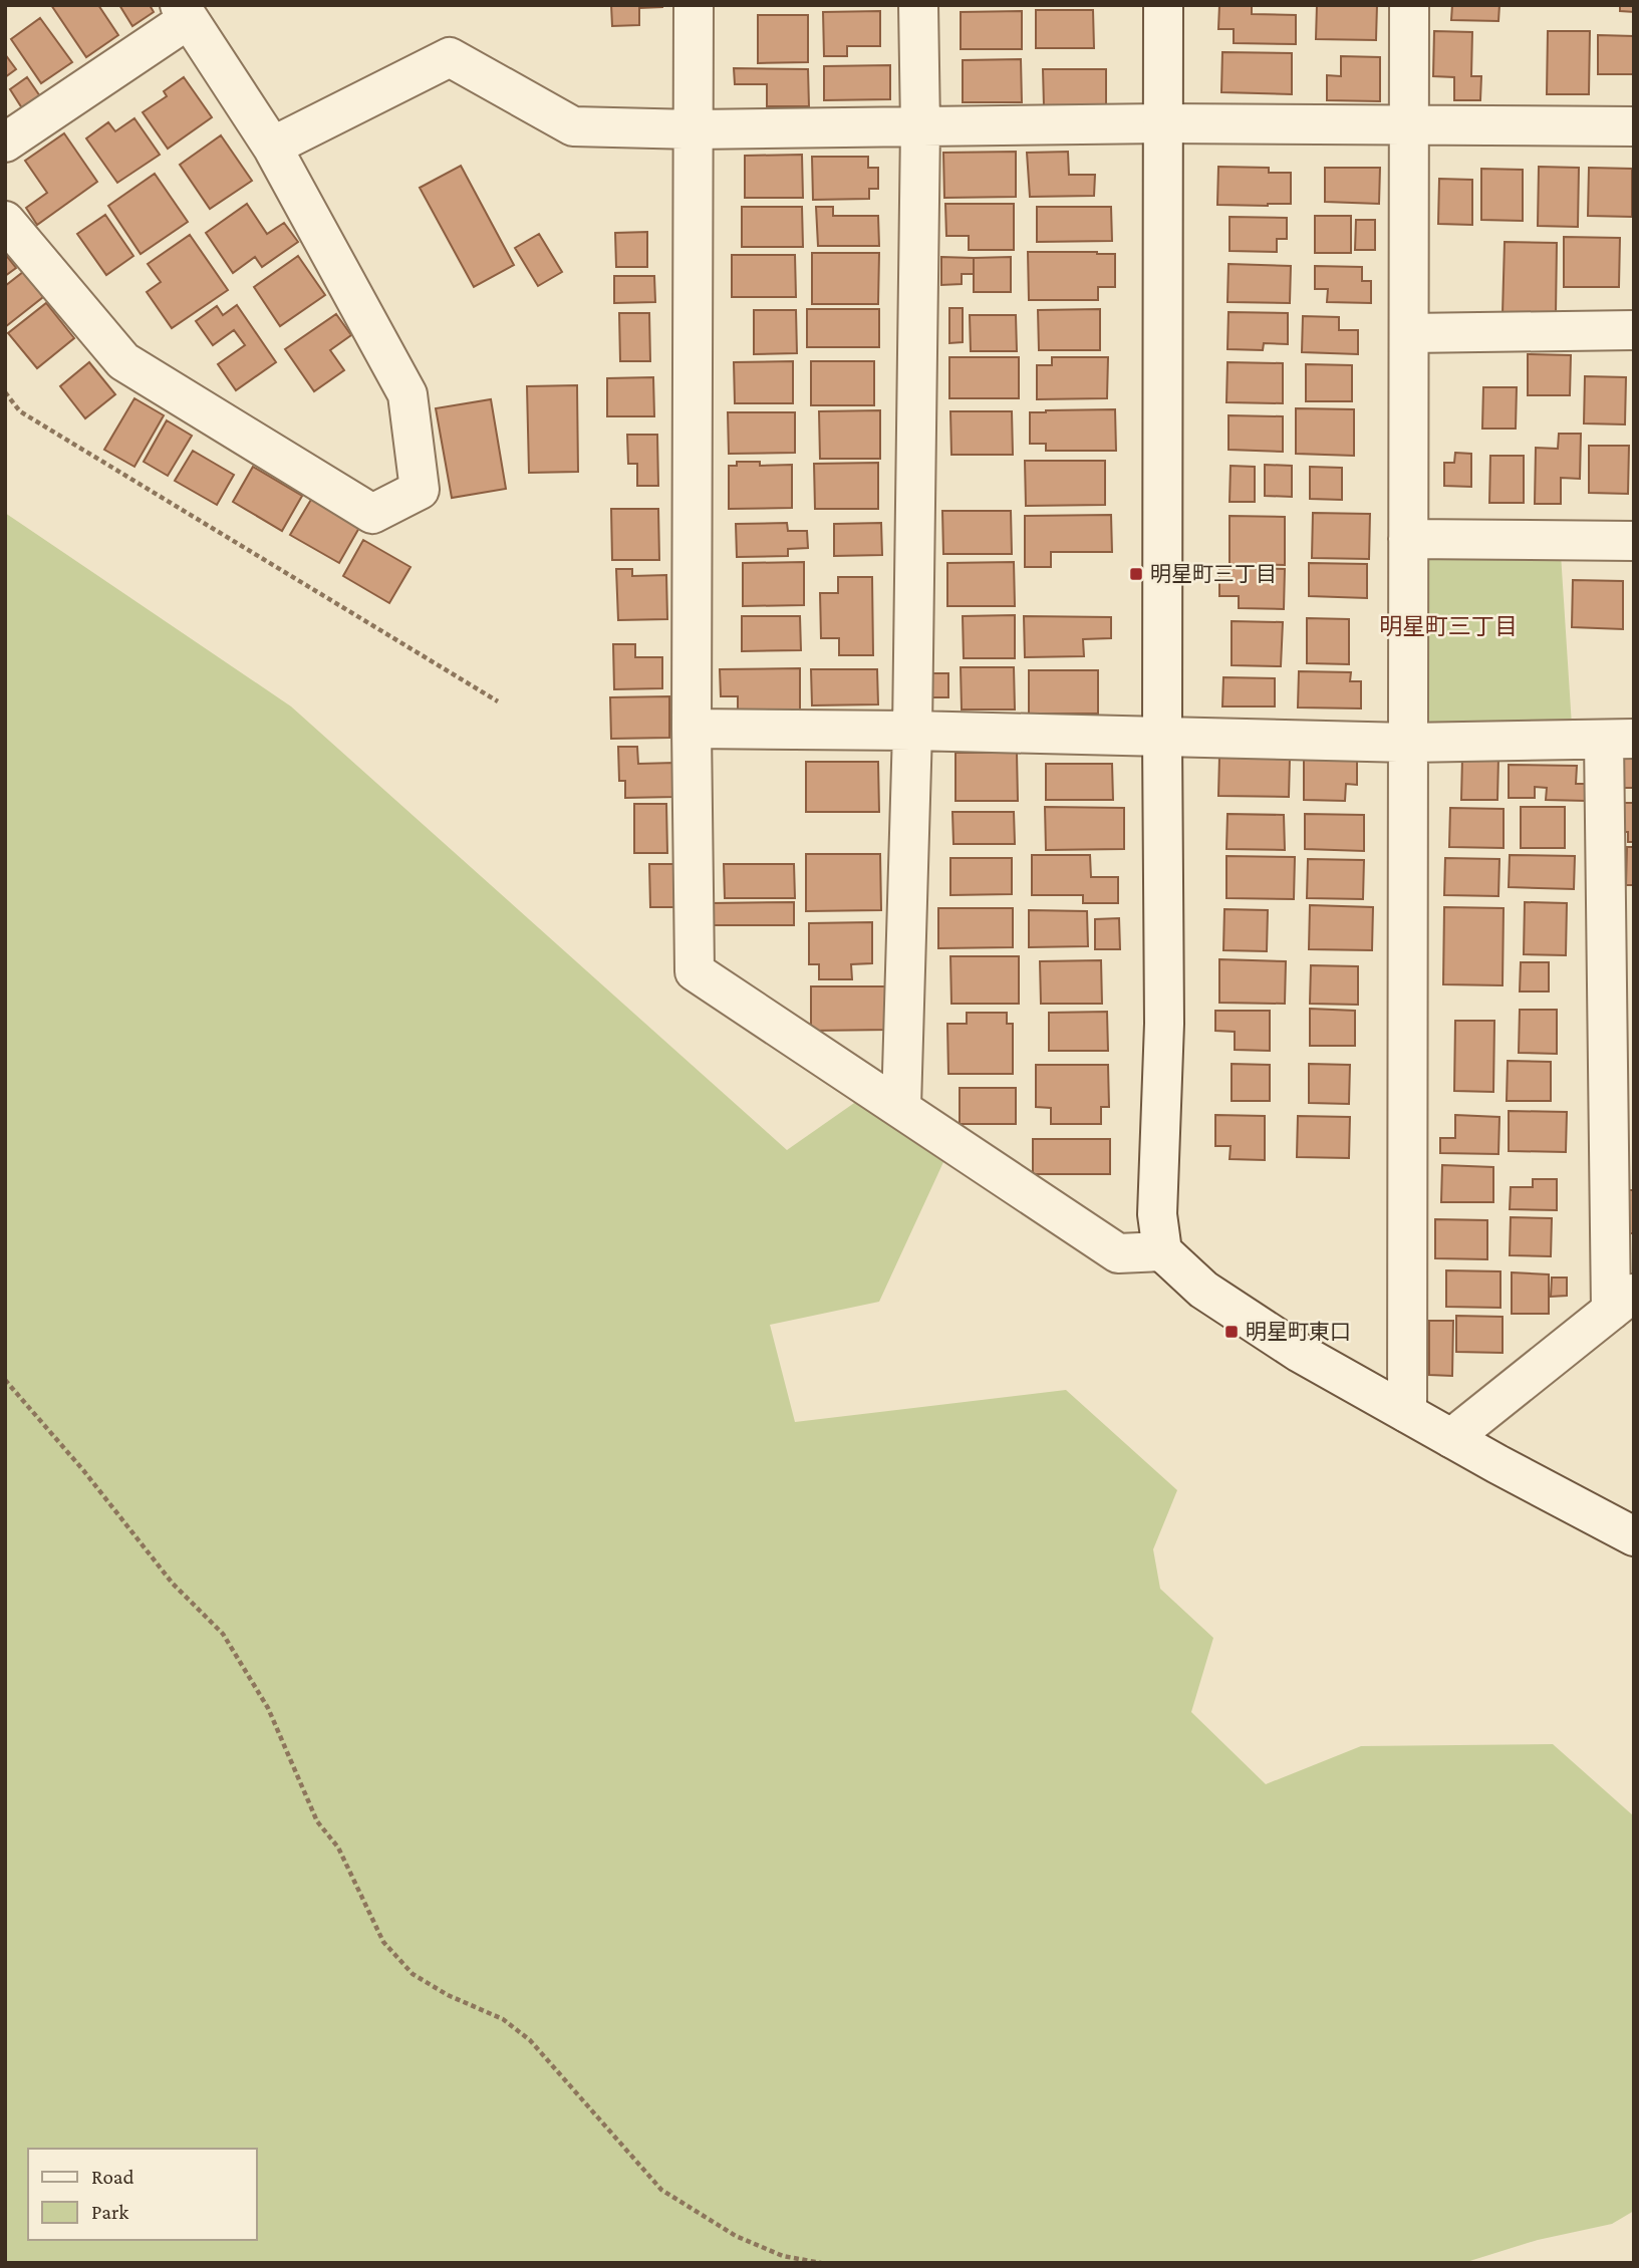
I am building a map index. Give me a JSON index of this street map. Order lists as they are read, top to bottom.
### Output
{
  "districts": ["明星町三丁目"],
  "places": {
    "transit": ["明星町三丁目", "明星町東口"]
  },
  "legend": ["Road", "Park"]
}
